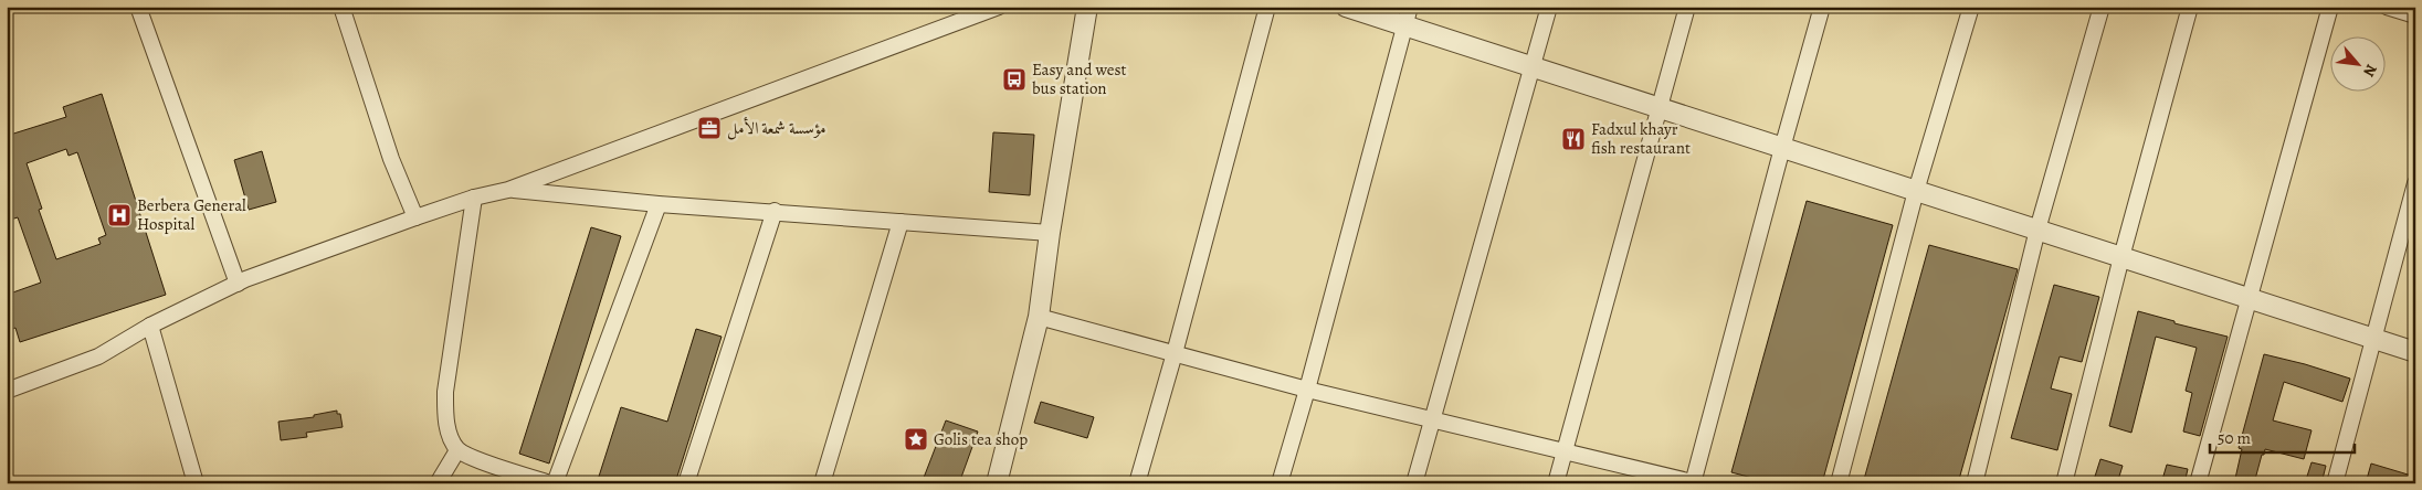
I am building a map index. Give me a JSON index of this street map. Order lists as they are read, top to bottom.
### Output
{
  "places": {
    "bus stop": ["Easy and west bus station"],
    "office": ["مؤسسة شمعة الأمل"],
    "restaurant": ["Fadxul khayr fish restaurant"],
    "hospital": ["Berbera General Hospital"],
    "place": ["Golis tea shop"]
  },
  "scale_bar": "50 m",
  "north": "bottom right"
}
